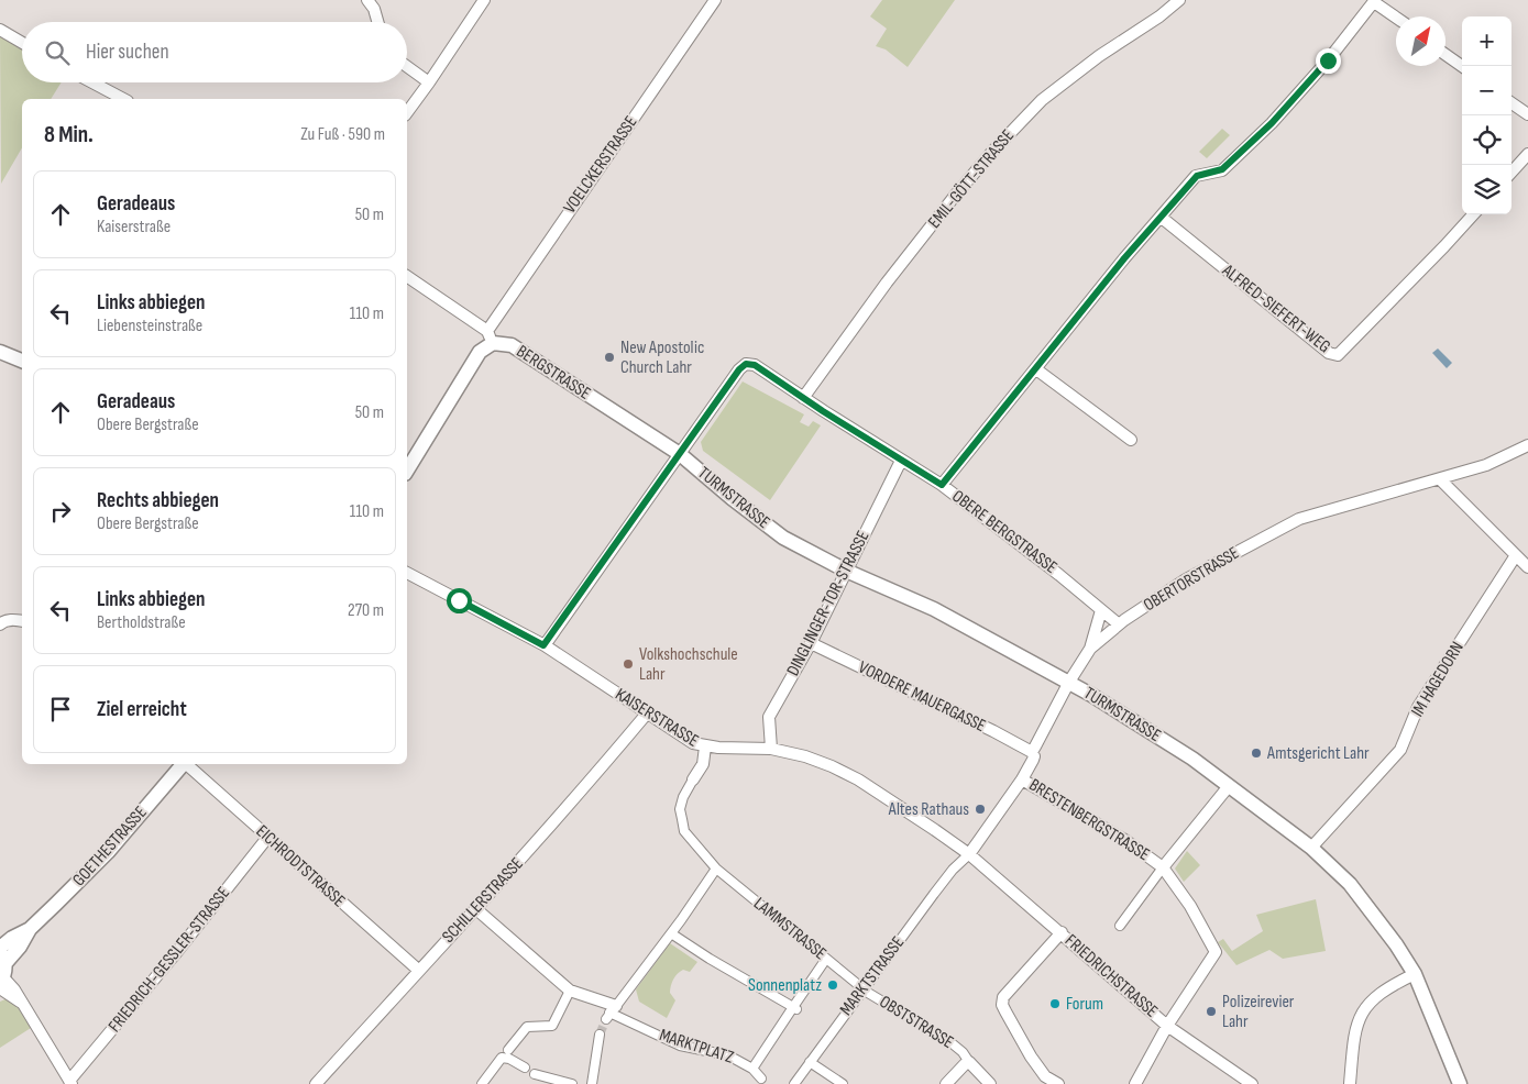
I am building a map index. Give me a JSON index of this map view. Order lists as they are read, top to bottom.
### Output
{
  "streets": {
    "street": [
      "VOELCKERSTRASSE",
      "EMIL-GÖTT-STRASSE",
      "ALFRED-SIEFERT-WEG",
      "BERGSTRASSE",
      "TURMSTRASSE",
      "OBERE BERGSTRASSE",
      "OBERTORSTRASSE",
      "DINGLINGER-TOR-STRASSE",
      "IM HAGEDORN",
      "VORDERE MAUERGASSE",
      "KAISERSTRASSE",
      "BRESTENBERGSTRASSE",
      "GOETHESTRASSE",
      "EICHRODTSTRASSE",
      "SCHILLERSTRASSE",
      "LAMMSTRASSE",
      "FRIEDRICH-GESSLER-STRASSE",
      "MARKTSTRASSE",
      "FRIEDRICHSTRASSE",
      "OBSTSTRASSE",
      "MARKTPLATZ"
    ]
  },
  "crossings": [
    ["VOELCKERSTRASSE", "BERGSTRASSE"],
    ["EMIL-GÖTT-STRASSE", "OBERE BERGSTRASSE"],
    ["BERGSTRASSE", "TURMSTRASSE"],
    ["BERGSTRASSE", "OBERE BERGSTRASSE"],
    ["TURMSTRASSE", "OBERE BERGSTRASSE"],
    ["TURMSTRASSE", "OBERTORSTRASSE"],
    ["TURMSTRASSE", "DINGLINGER-TOR-STRASSE"],
    ["TURMSTRASSE", "IM HAGEDORN"],
    ["OBERE BERGSTRASSE", "OBERTORSTRASSE"],
    ["OBERE BERGSTRASSE", "DINGLINGER-TOR-STRASSE"],
    ["OBERTORSTRASSE", "VORDERE MAUERGASSE"],
    ["OBERTORSTRASSE", "KAISERSTRASSE"],
    ["OBERTORSTRASSE", "BRESTENBERGSTRASSE"],
    ["OBERTORSTRASSE", "MARKTSTRASSE"],
    ["OBERTORSTRASSE", "FRIEDRICHSTRASSE"],
    ["DINGLINGER-TOR-STRASSE", "VORDERE MAUERGASSE"],
    ["DINGLINGER-TOR-STRASSE", "KAISERSTRASSE"],
    ["KAISERSTRASSE", "SCHILLERSTRASSE"],
    ["KAISERSTRASSE", "LAMMSTRASSE"],
    ["KAISERSTRASSE", "MARKTSTRASSE"],
    ["KAISERSTRASSE", "FRIEDRICHSTRASSE"],
    ["BRESTENBERGSTRASSE", "FRIEDRICHSTRASSE"],
    ["EICHRODTSTRASSE", "SCHILLERSTRASSE"],
    ["EICHRODTSTRASSE", "FRIEDRICH-GESSLER-STRASSE"],
    ["LAMMSTRASSE", "MARKTSTRASSE"],
    ["LAMMSTRASSE", "OBSTSTRASSE"],
    ["LAMMSTRASSE", "MARKTPLATZ"],
    ["MARKTSTRASSE", "FRIEDRICHSTRASSE"],
    ["MARKTSTRASSE", "OBSTSTRASSE"]
  ],
  "places": [
    "New Apostolic Church Lahr",
    "Volkshochschule Lahr",
    "Amtsgericht Lahr",
    "Altes Rathaus",
    "Sonnenplatz",
    "Forum",
    "Polizeirevier Lahr"
  ],
  "north": "top right",
  "page": {
    "map_buttons": ["+", "−"],
    "search": "Hier suchen",
    "heading": ["8 Min.", "Zu Fuß · 590 m"],
    "list": [
      ["Geradeaus", "Kaiserstraße", "50 m"],
      ["Links abbiegen", "Liebensteinstraße", "110 m"],
      ["Geradeaus", "Obere Bergstraße", "50 m"],
      ["Rechts abbiegen", "Obere Bergstraße", "110 m"],
      ["Links abbiegen", "Bertholdstraße", "270 m"],
      "Ziel erreicht"
    ]
  }
}
